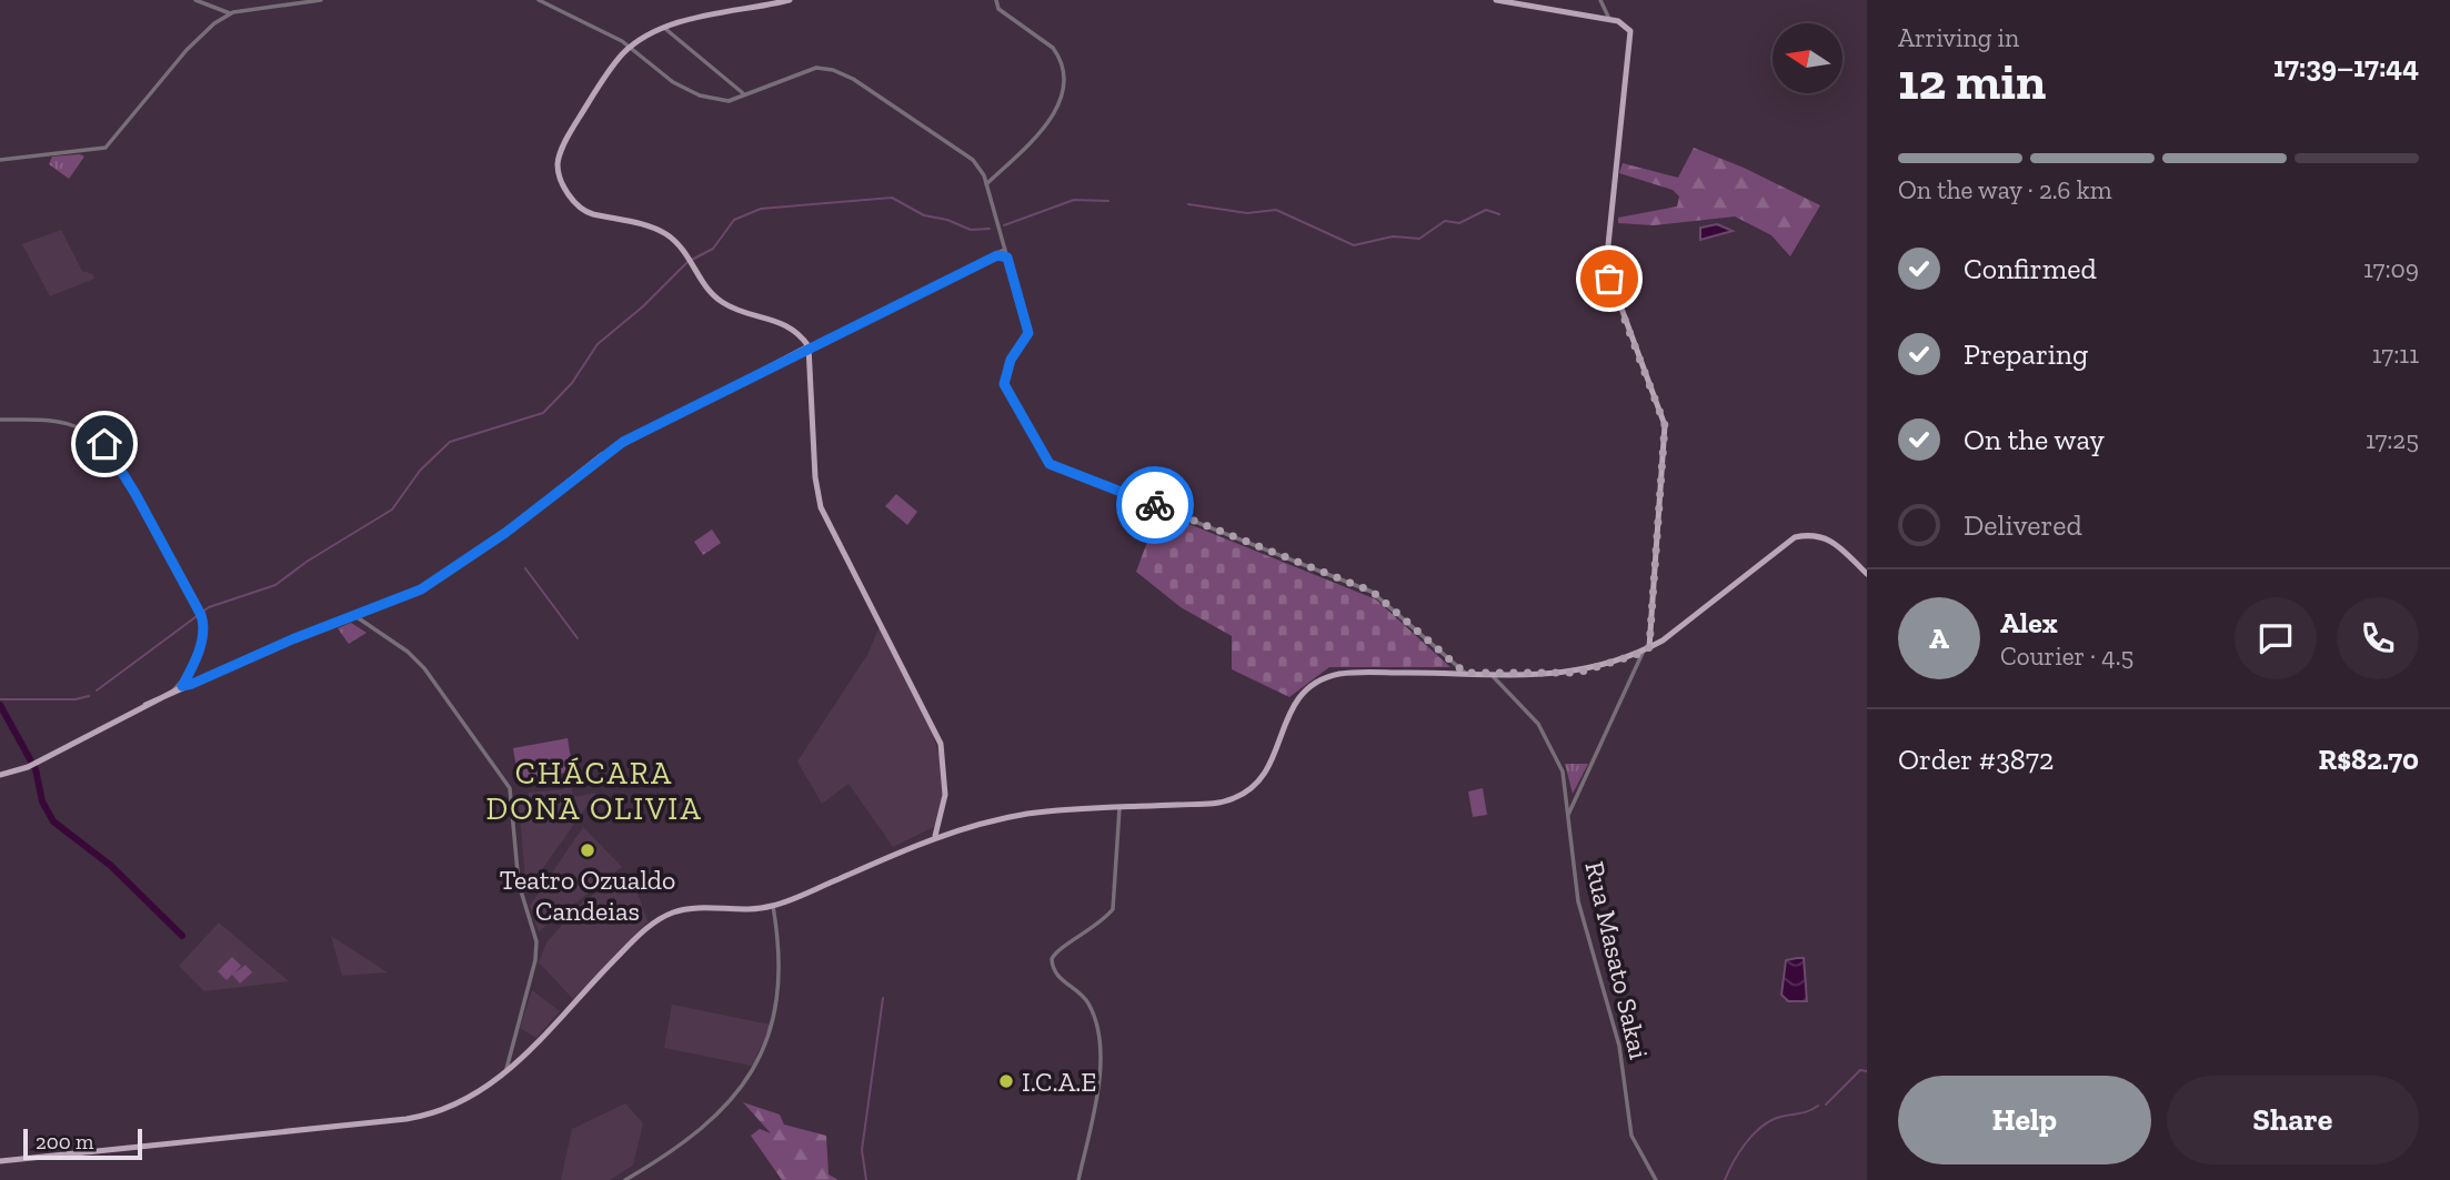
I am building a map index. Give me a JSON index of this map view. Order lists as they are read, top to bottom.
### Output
{
  "streets": {
    "street": ["Rua Masato Sakai"]
  },
  "districts": ["CHÁCARA DONA OLIVIA"],
  "places": ["Teatro Ozualdo Candeias", "I.C.A.E"],
  "scale_bar": "200 m",
  "north": "left",
  "page": {
    "heading": ["12 min", "Arriving in", "17:39–17:44"],
    "panel": [
      "Alex",
      "Courier · 4.5",
      "Order #3872",
      "R$82.70"
    ],
    "bar": "On the way · 2.6 km",
    "list": [
      ["Confirmed", "17:09"],
      ["Preparing", "17:11"],
      ["On the way", "17:25"],
      "Delivered"
    ],
    "round": "A",
    "buttons": ["Help", "Share"],
    "scale": "200 m"
  }
}
